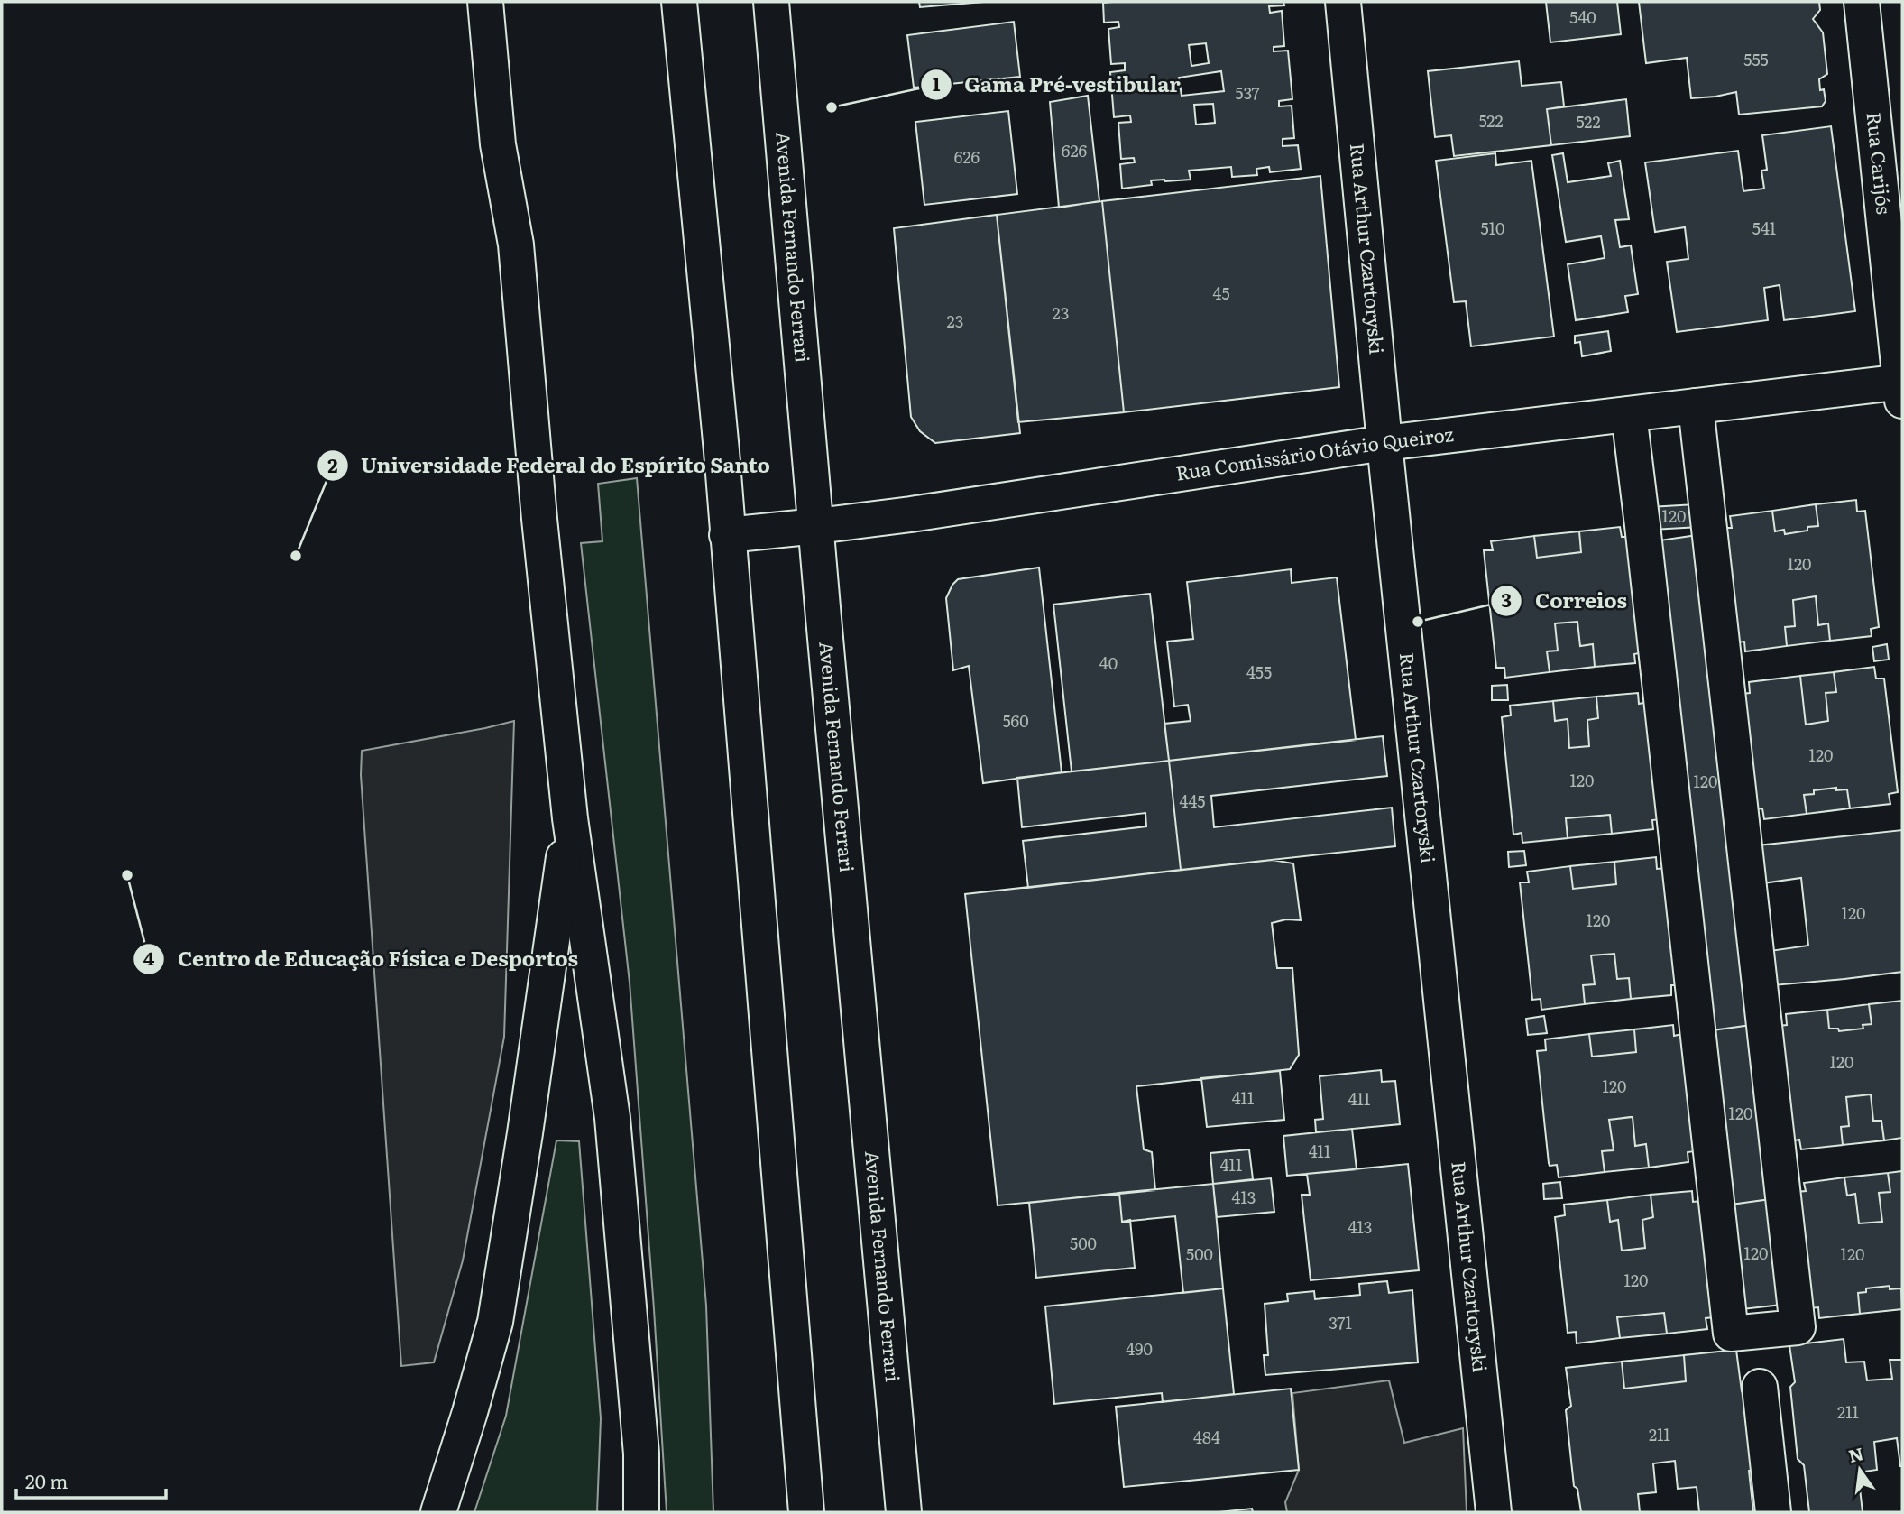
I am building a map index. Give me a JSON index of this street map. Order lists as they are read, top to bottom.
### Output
{
  "streets": {
    "street": [
      "Rua Carijós",
      "Avenida Fernando Ferrari",
      "Rua Arthur Czartoryski",
      "Rua Comissário Otávio Queiroz"
    ]
  },
  "crossings": [
    ["Rua Carijós", "Rua Comissário Otávio Queiroz"],
    ["Avenida Fernando Ferrari", "Rua Comissário Otávio Queiroz"],
    ["Rua Arthur Czartoryski", "Rua Comissário Otávio Queiroz"]
  ],
  "places": [
    "Gama Pré-vestibular",
    "Universidade Federal do Espírito Santo",
    "Correios",
    "Centro de Educação Física e Desportos"
  ],
  "house_numbers": [
    "540",
    "555",
    "537",
    "522",
    "522",
    "626",
    "626",
    "510",
    "541",
    "45",
    "23",
    "23",
    "120",
    "120",
    "40",
    "455",
    "560",
    "120",
    "120",
    "120",
    "445",
    "120",
    "120",
    "120",
    "120",
    "411",
    "411",
    "120",
    "411",
    "411",
    "413",
    "413",
    "500",
    "120",
    "500",
    "120",
    "120",
    "371",
    "490",
    "211",
    "211",
    "484"
  ],
  "scale_bar": "20 m",
  "north": "top"
}
